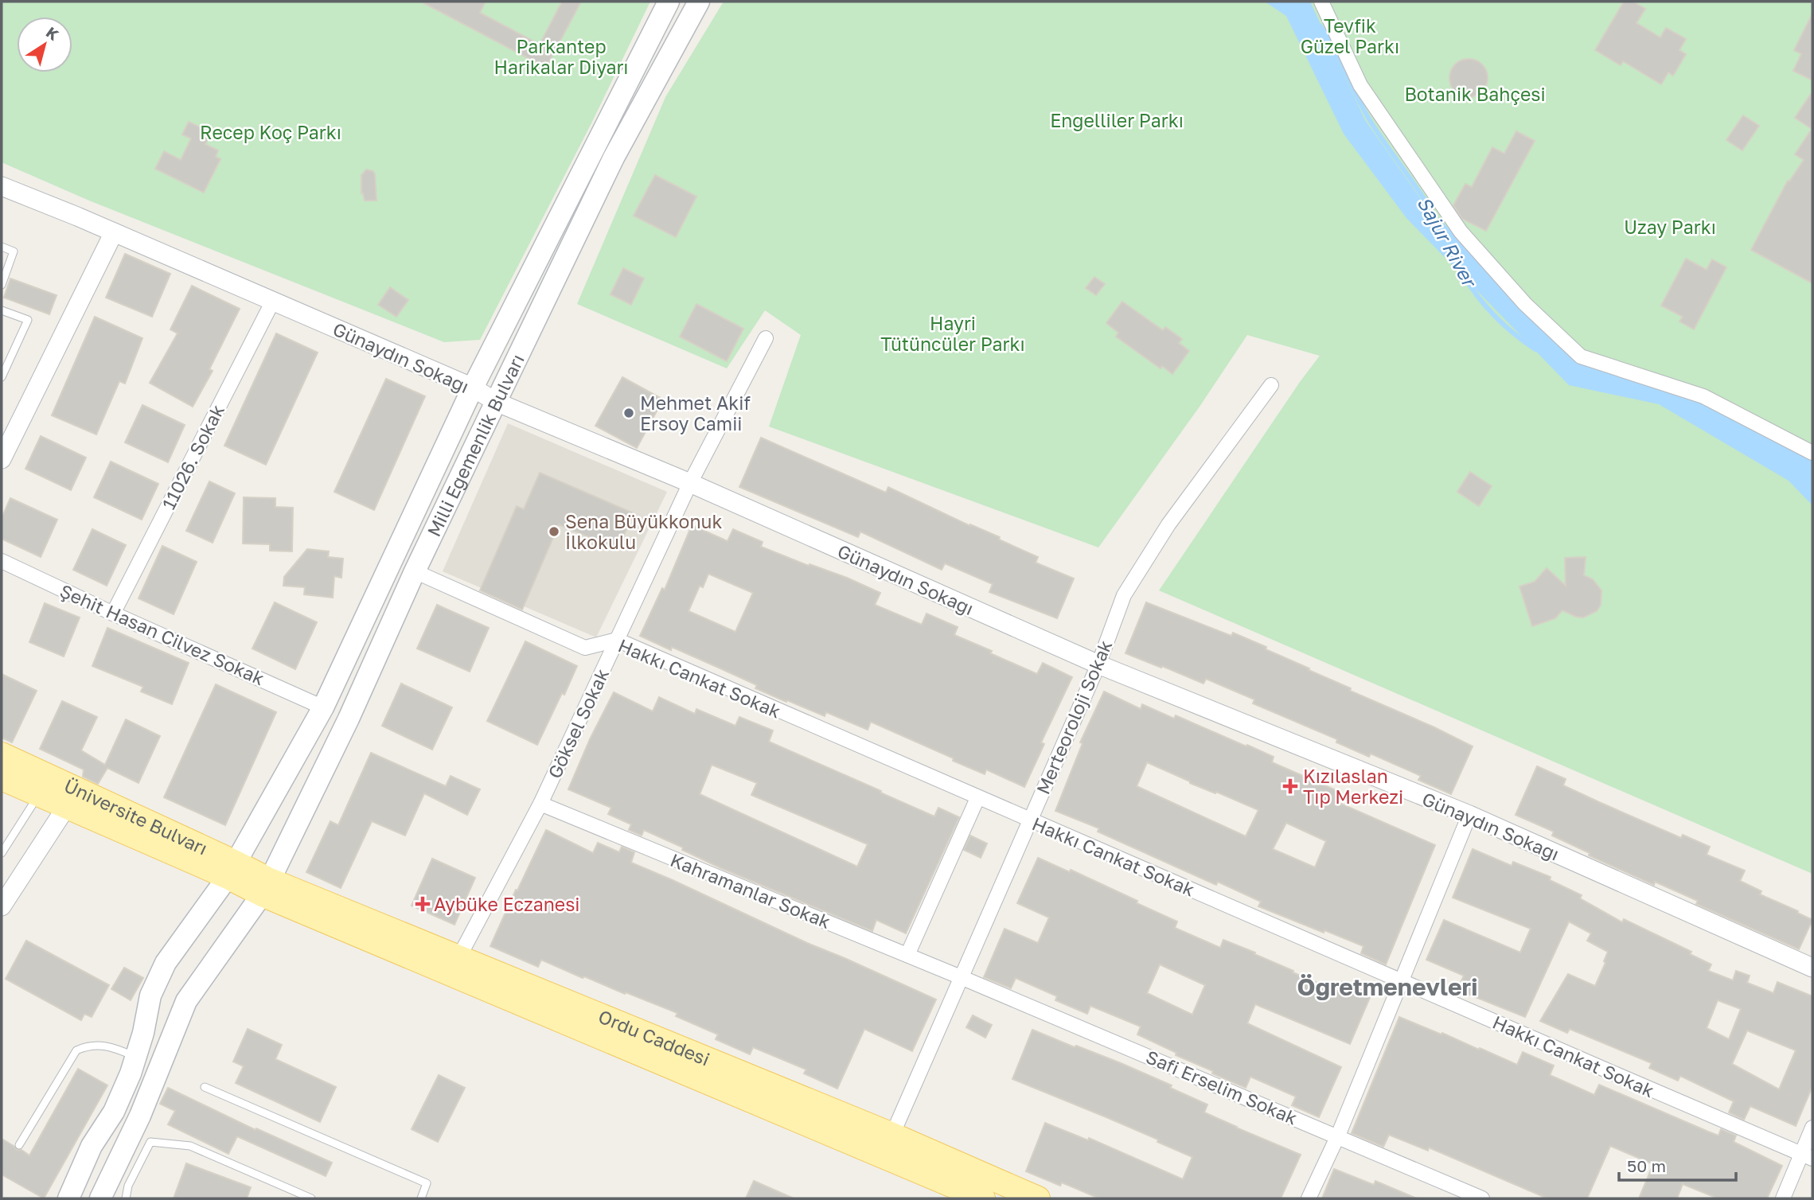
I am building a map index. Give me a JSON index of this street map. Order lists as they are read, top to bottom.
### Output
{
  "streets": {
    "main road": ["Milli Egemenlik Bulvarı", "Üniversite Bulvarı", "Ordu Caddesi"],
    "street": [
      "Günaydın Sokağı",
      "11026. Sokak",
      "Şehit Hasan Cilvez Sokak",
      "Hakkı Cankat Sokak",
      "Merteoroloji Sokak",
      "Göksel Sokak",
      "Kahramanlar Sokak",
      "Safi Erselim Sokak"
    ]
  },
  "crossings": [
    ["Günaydın Sokağı", "Milli Egemenlik Bulvarı"],
    ["Günaydın Sokağı", "11026. Sokak"],
    ["Günaydın Sokağı", "Merteoroloji Sokak"],
    ["Günaydın Sokağı", "Göksel Sokak"],
    ["Milli Egemenlik Bulvarı", "Şehit Hasan Cilvez Sokak"],
    ["Milli Egemenlik Bulvarı", "Hakkı Cankat Sokak"],
    ["Milli Egemenlik Bulvarı", "Üniversite Bulvarı"],
    ["Milli Egemenlik Bulvarı", "Ordu Caddesi"],
    ["11026. Sokak", "Şehit Hasan Cilvez Sokak"],
    ["Hakkı Cankat Sokak", "Merteoroloji Sokak"],
    ["Hakkı Cankat Sokak", "Göksel Sokak"],
    ["Merteoroloji Sokak", "Kahramanlar Sokak"],
    ["Merteoroloji Sokak", "Ordu Caddesi"],
    ["Merteoroloji Sokak", "Safi Erselim Sokak"],
    ["Göksel Sokak", "Kahramanlar Sokak"],
    ["Göksel Sokak", "Ordu Caddesi"],
    ["Üniversite Bulvarı", "Ordu Caddesi"],
    ["Kahramanlar Sokak", "Safi Erselim Sokak"]
  ],
  "districts": ["Öğretmenevleri"],
  "water": ["Sajur River"],
  "parks": [
    "Tevfik Güzel Parkı",
    "Parkantep Harikalar Diyarı",
    "Botanik Bahçesi",
    "Engelliler Parkı",
    "Recep Koç Parkı",
    "Uzay Parkı",
    "Hayri Tütüncüler Parkı"
  ],
  "places": {
    "other": ["Mehmet Akif Ersoy Camii", "Sena Büyükkonuk İlkokulu"],
    "health": ["Kızılaslan Tıp Merkezi", "Aybüke Eczanesi"]
  },
  "scale_bar": "50 m",
  "north": "top right"
}
